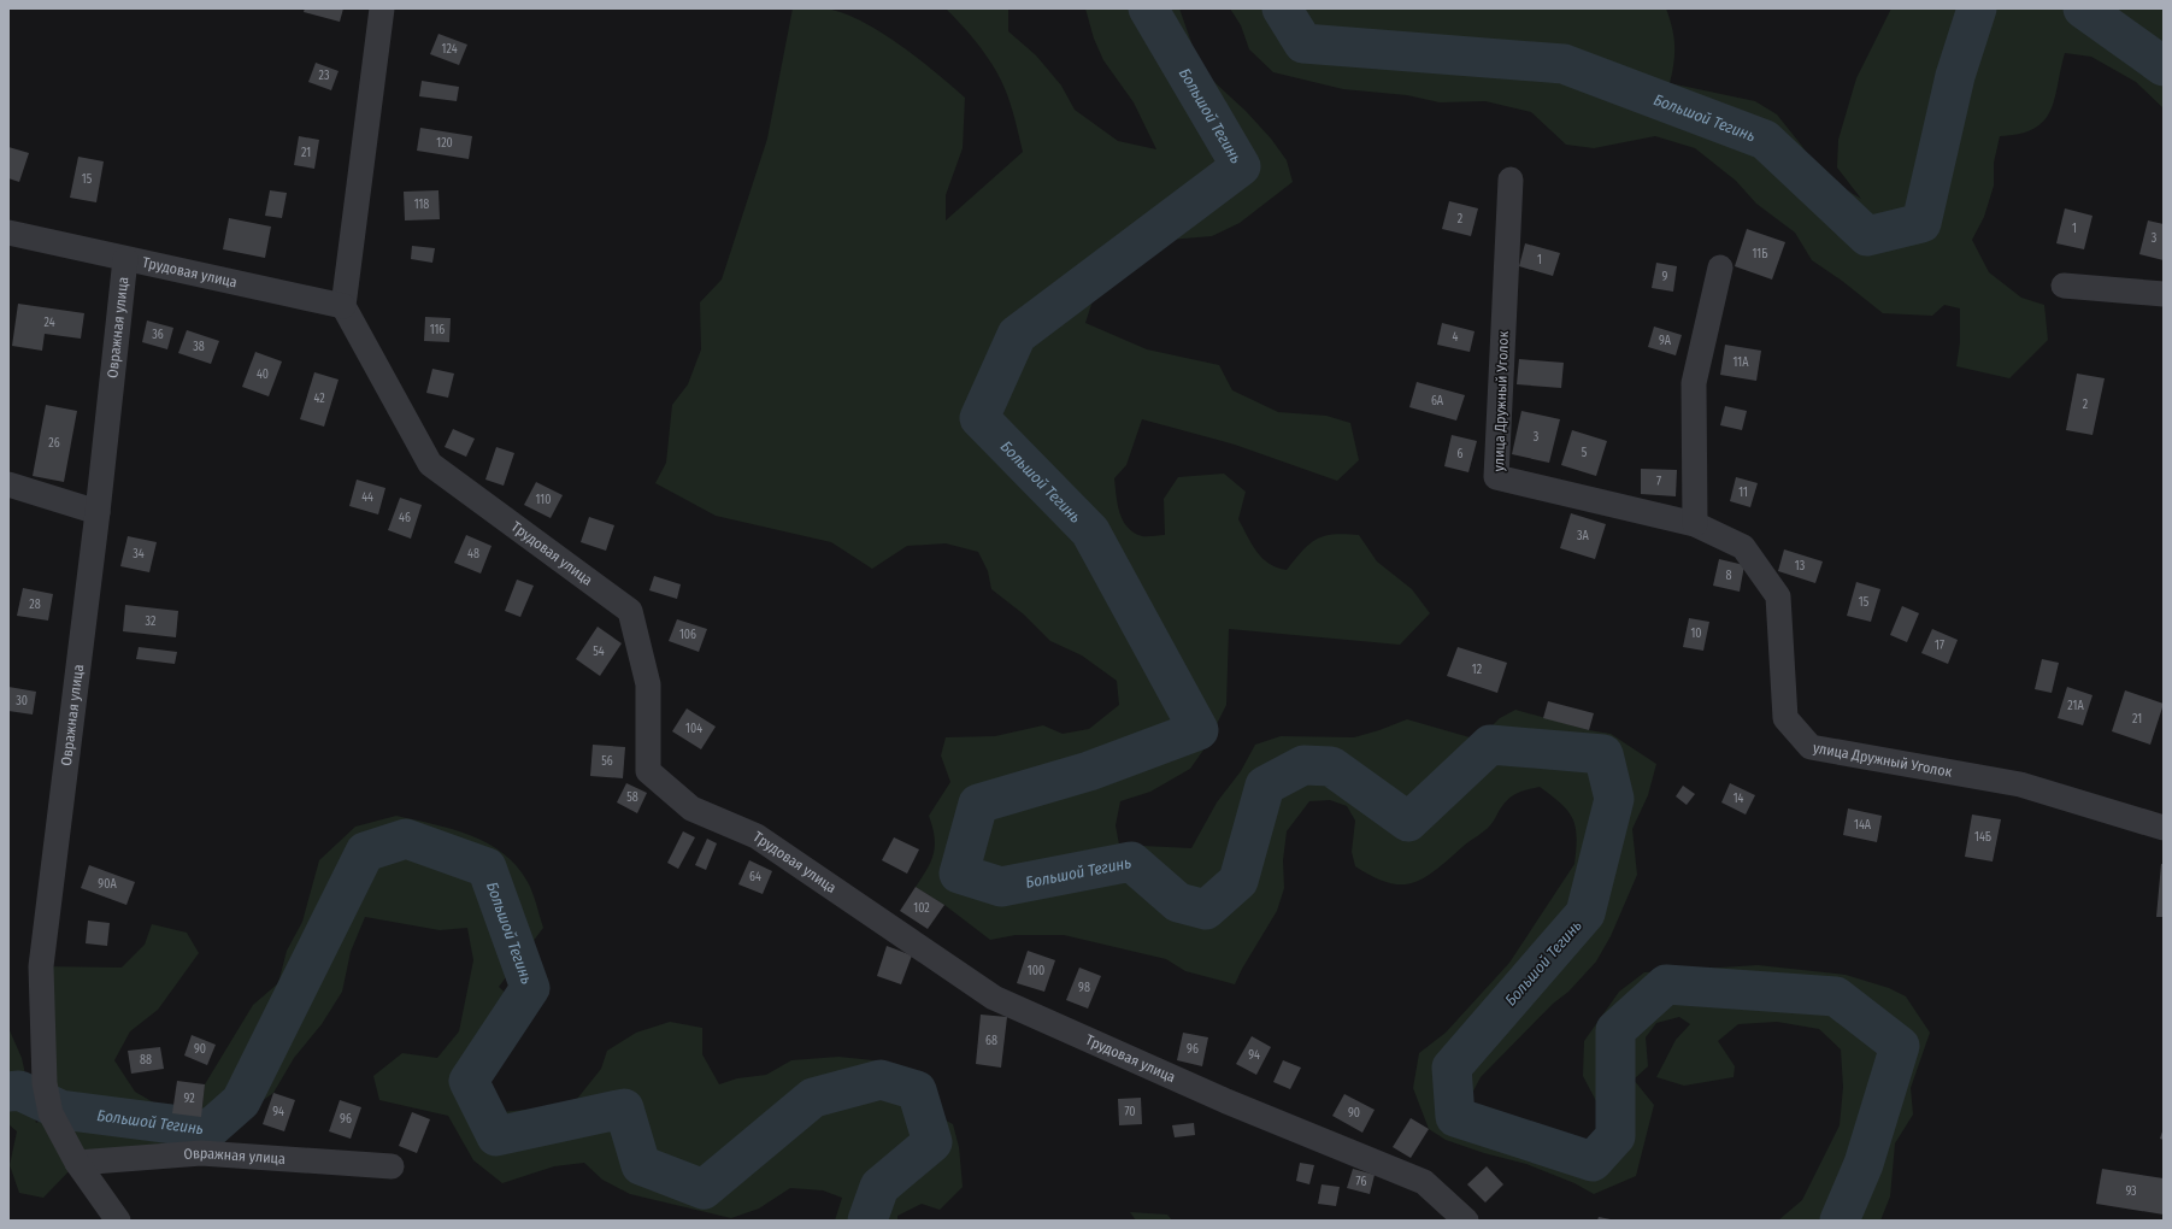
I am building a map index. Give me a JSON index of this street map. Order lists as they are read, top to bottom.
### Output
{
  "streets": {
    "street": ["Трудовая улица", "Овражная улица", "улица Дружный Уголок"]
  },
  "crossings": [
    ["Трудовая улица", "Овражная улица"]
  ],
  "water": ["Большой Тегинь"],
  "house_numbers": [
    "124",
    "23",
    "120",
    "21",
    "15",
    "118",
    "2",
    "1",
    "3",
    "11Б",
    "1",
    "9",
    "24",
    "116",
    "36",
    "4",
    "9А",
    "38",
    "11А",
    "40",
    "42",
    "6А",
    "2",
    "3",
    "26",
    "5",
    "6",
    "7",
    "11",
    "44",
    "110",
    "46",
    "3А",
    "34",
    "48",
    "13",
    "8",
    "15",
    "28",
    "32",
    "10",
    "106",
    "17",
    "54",
    "12",
    "30",
    "21А",
    "21",
    "104",
    "56",
    "58",
    "14",
    "14А",
    "14Б",
    "64",
    "90А",
    "102",
    "100",
    "98",
    "68",
    "90",
    "96",
    "94",
    "88",
    "92",
    "94",
    "70",
    "90",
    "96",
    "76",
    "93"
  ]
}
